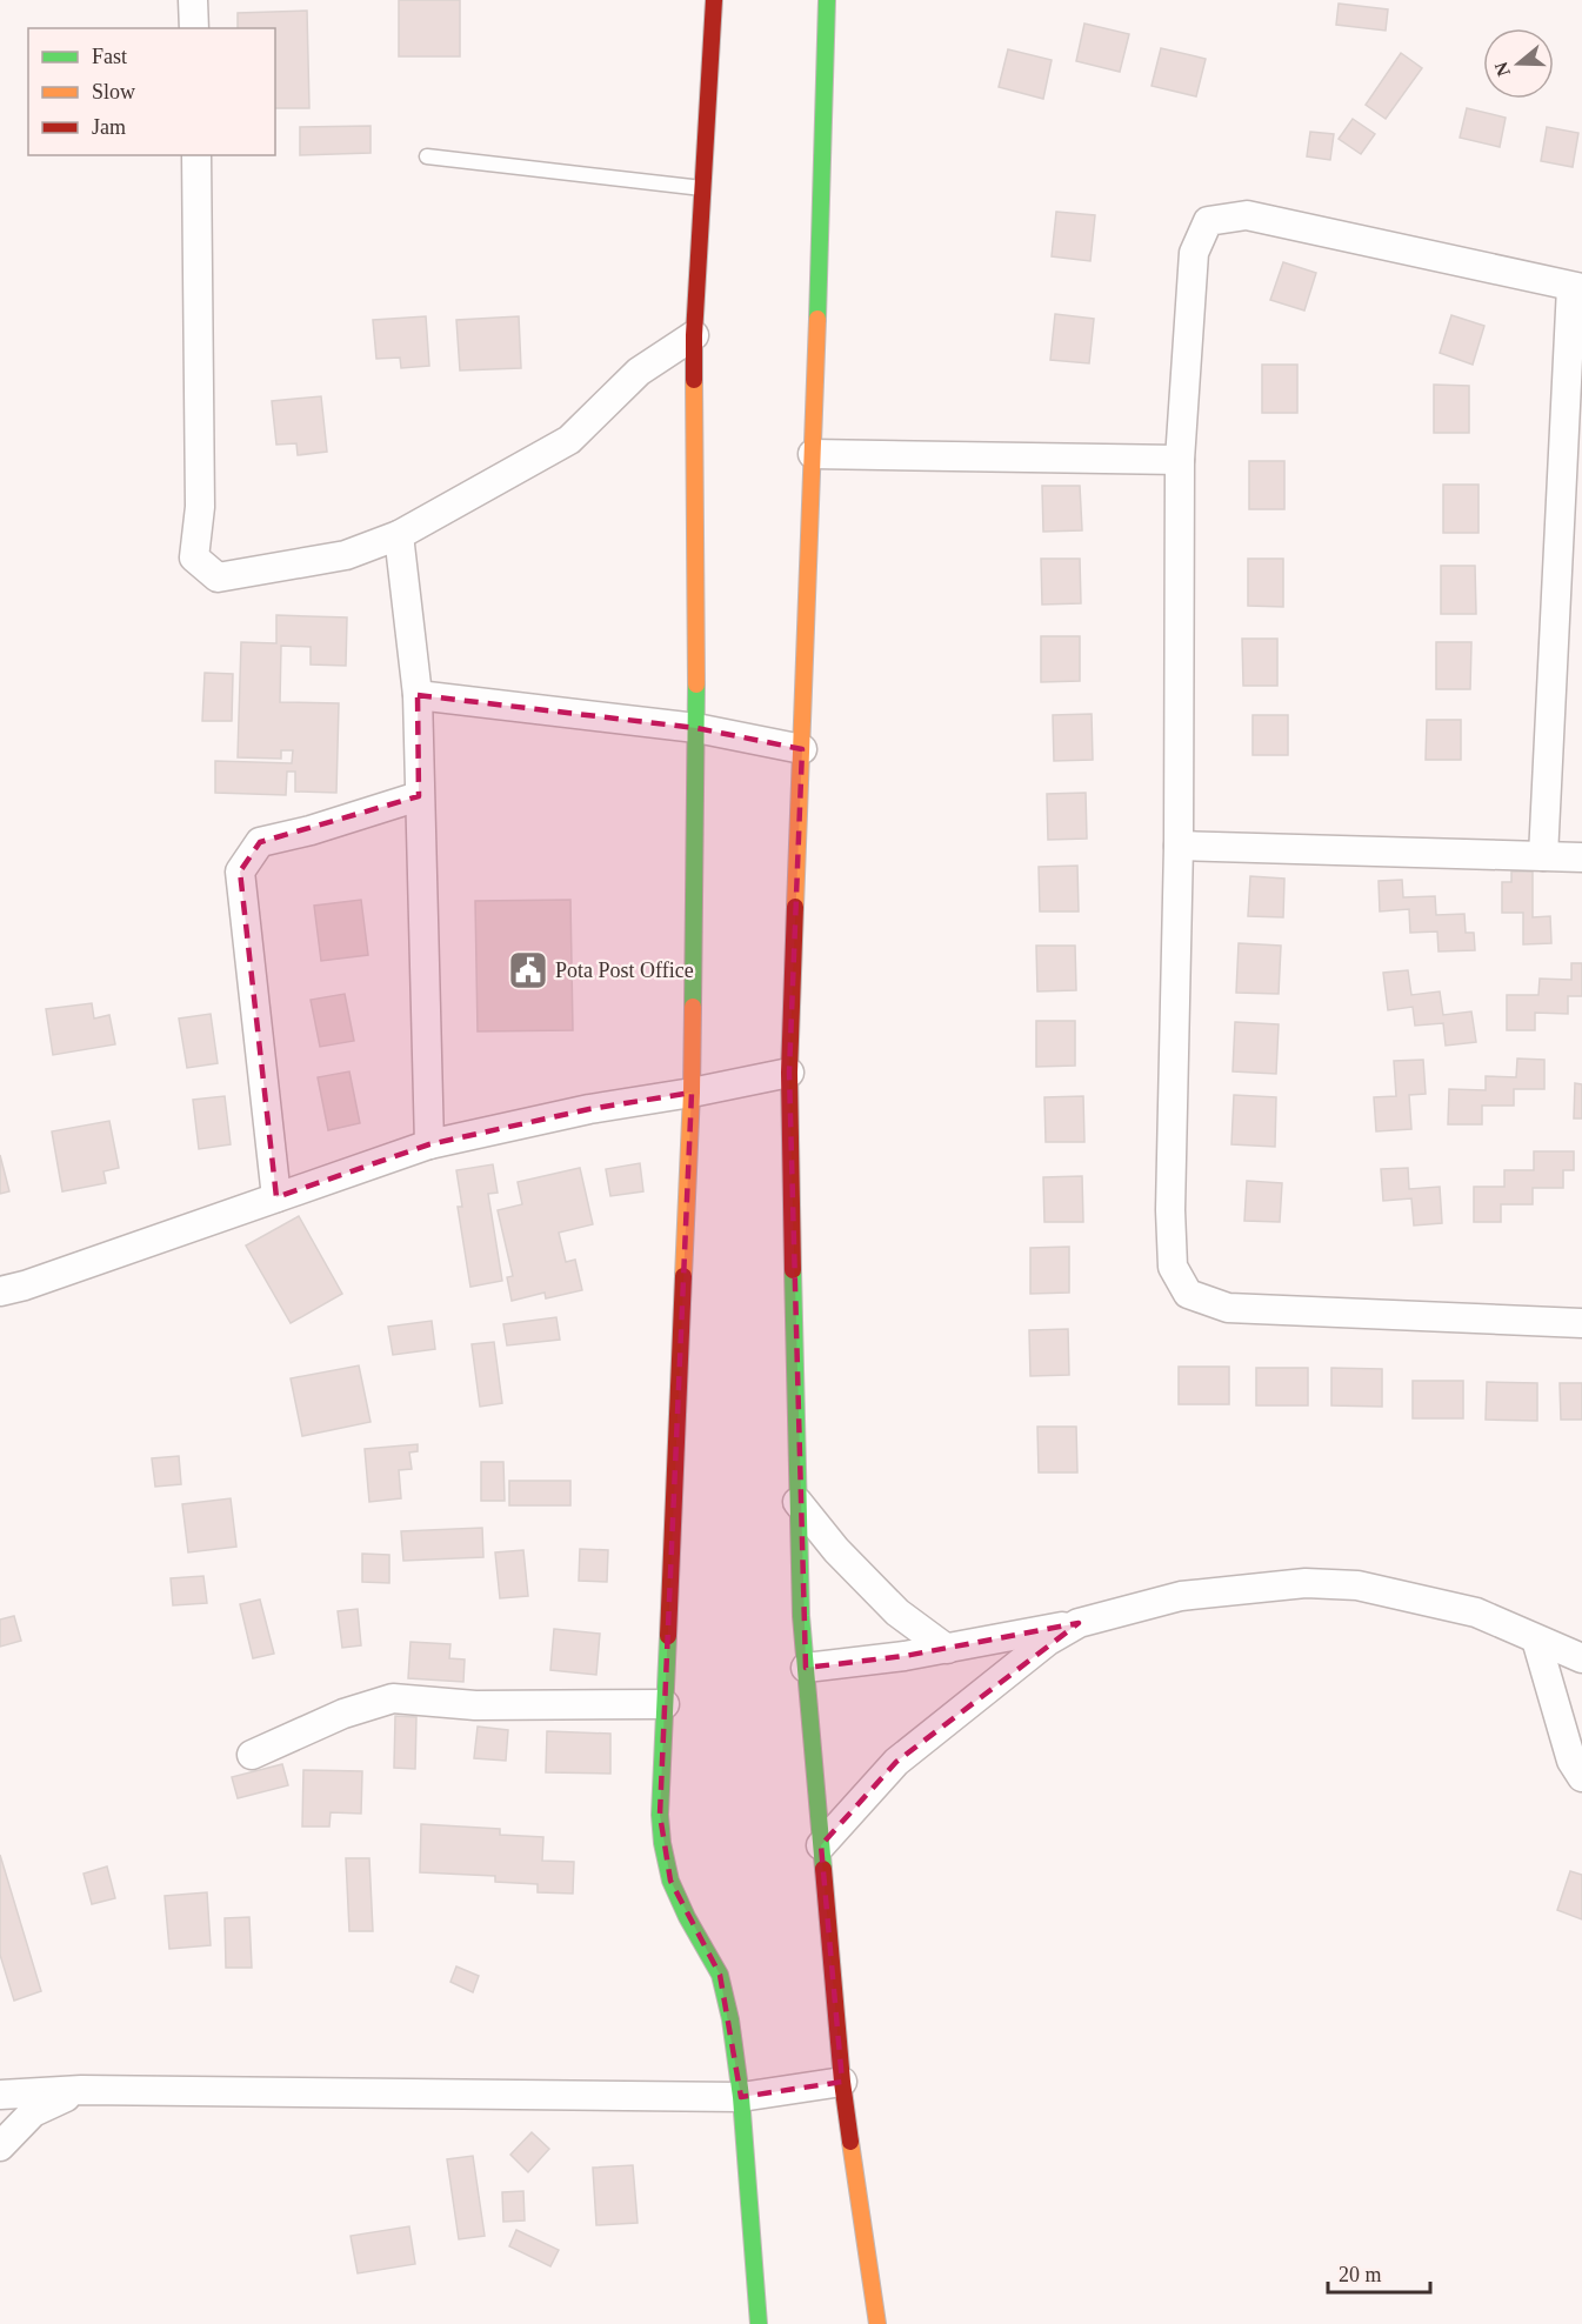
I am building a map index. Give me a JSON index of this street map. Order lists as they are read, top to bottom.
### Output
{
  "places": {
    "public building": ["Pota Post Office"]
  },
  "legend": ["Fast", "Slow", "Jam"],
  "scale_bar": "20 m",
  "north": "left"
}
